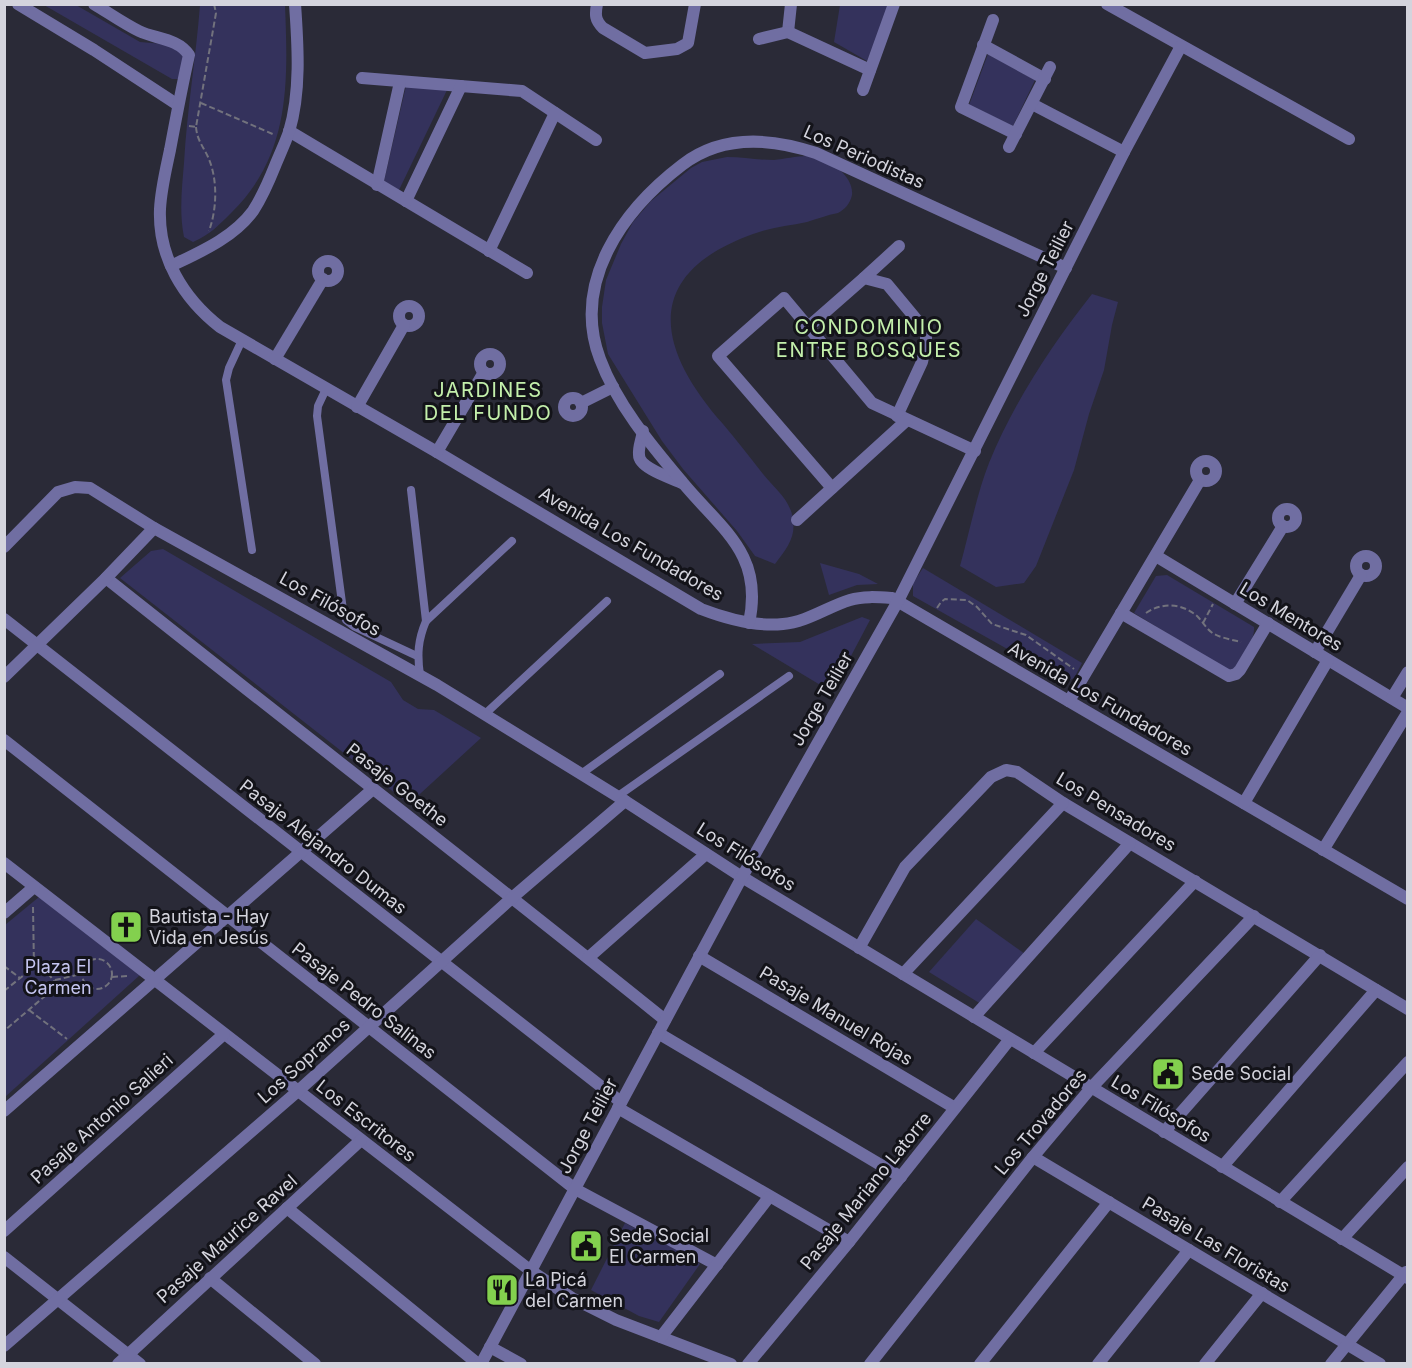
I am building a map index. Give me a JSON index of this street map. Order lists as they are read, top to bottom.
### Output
{
  "streets": {
    "street": [
      "Los Periodistas",
      "Jorge Teilier",
      "Avenida Los Fundadores",
      "Los Filósofos",
      "Los Mentores",
      "Pasaje Goethe",
      "Los Pensadores",
      "Pasaje Alejandro Dumas",
      "Pasaje Pedro Salinas",
      "Pasaje Manuel Rojas",
      "Los Sopranos",
      "Pasaje Antonio Salieri",
      "Los Escritores",
      "Los Trovadores",
      "Pasaje Mariano Latorre",
      "Pasaje Maurice Ravel",
      "Pasaje Las Floristas"
    ]
  },
  "crossings": [
    ["Los Periodistas", "Jorge Teilier"],
    ["Los Periodistas", "Avenida Los Fundadores"],
    ["Jorge Teilier", "Avenida Los Fundadores"],
    ["Jorge Teilier", "Los Filósofos"],
    ["Jorge Teilier", "Pasaje Goethe"],
    ["Jorge Teilier", "Pasaje Alejandro Dumas"],
    ["Jorge Teilier", "Pasaje Pedro Salinas"],
    ["Jorge Teilier", "Pasaje Manuel Rojas"],
    ["Jorge Teilier", "Los Escritores"],
    ["Los Filósofos", "Los Pensadores"],
    ["Los Filósofos", "Los Sopranos"],
    ["Los Filósofos", "Los Trovadores"],
    ["Los Filósofos", "Pasaje Mariano Latorre"],
    ["Pasaje Goethe", "Los Sopranos"],
    ["Los Pensadores", "Los Trovadores"],
    ["Pasaje Alejandro Dumas", "Los Sopranos"],
    ["Pasaje Alejandro Dumas", "Pasaje Mariano Latorre"],
    ["Pasaje Pedro Salinas", "Los Sopranos"],
    ["Pasaje Manuel Rojas", "Pasaje Mariano Latorre"],
    ["Los Sopranos", "Los Escritores"],
    ["Pasaje Antonio Salieri", "Los Escritores"],
    ["Los Escritores", "Pasaje Maurice Ravel"],
    ["Los Trovadores", "Pasaje Las Floristas"]
  ],
  "districts": ["CONDOMINIO ENTRE BOSQUES", "JARDINES DEL FUNDO"],
  "parks": ["Plaza El Carmen"],
  "places": {
    "church": ["Bautista - Hay Vida en Jesús"],
    "public building": ["Sede Social", "Sede Social El Carmen"],
    "restaurant": ["La Picá del Carmen"]
  }
}
